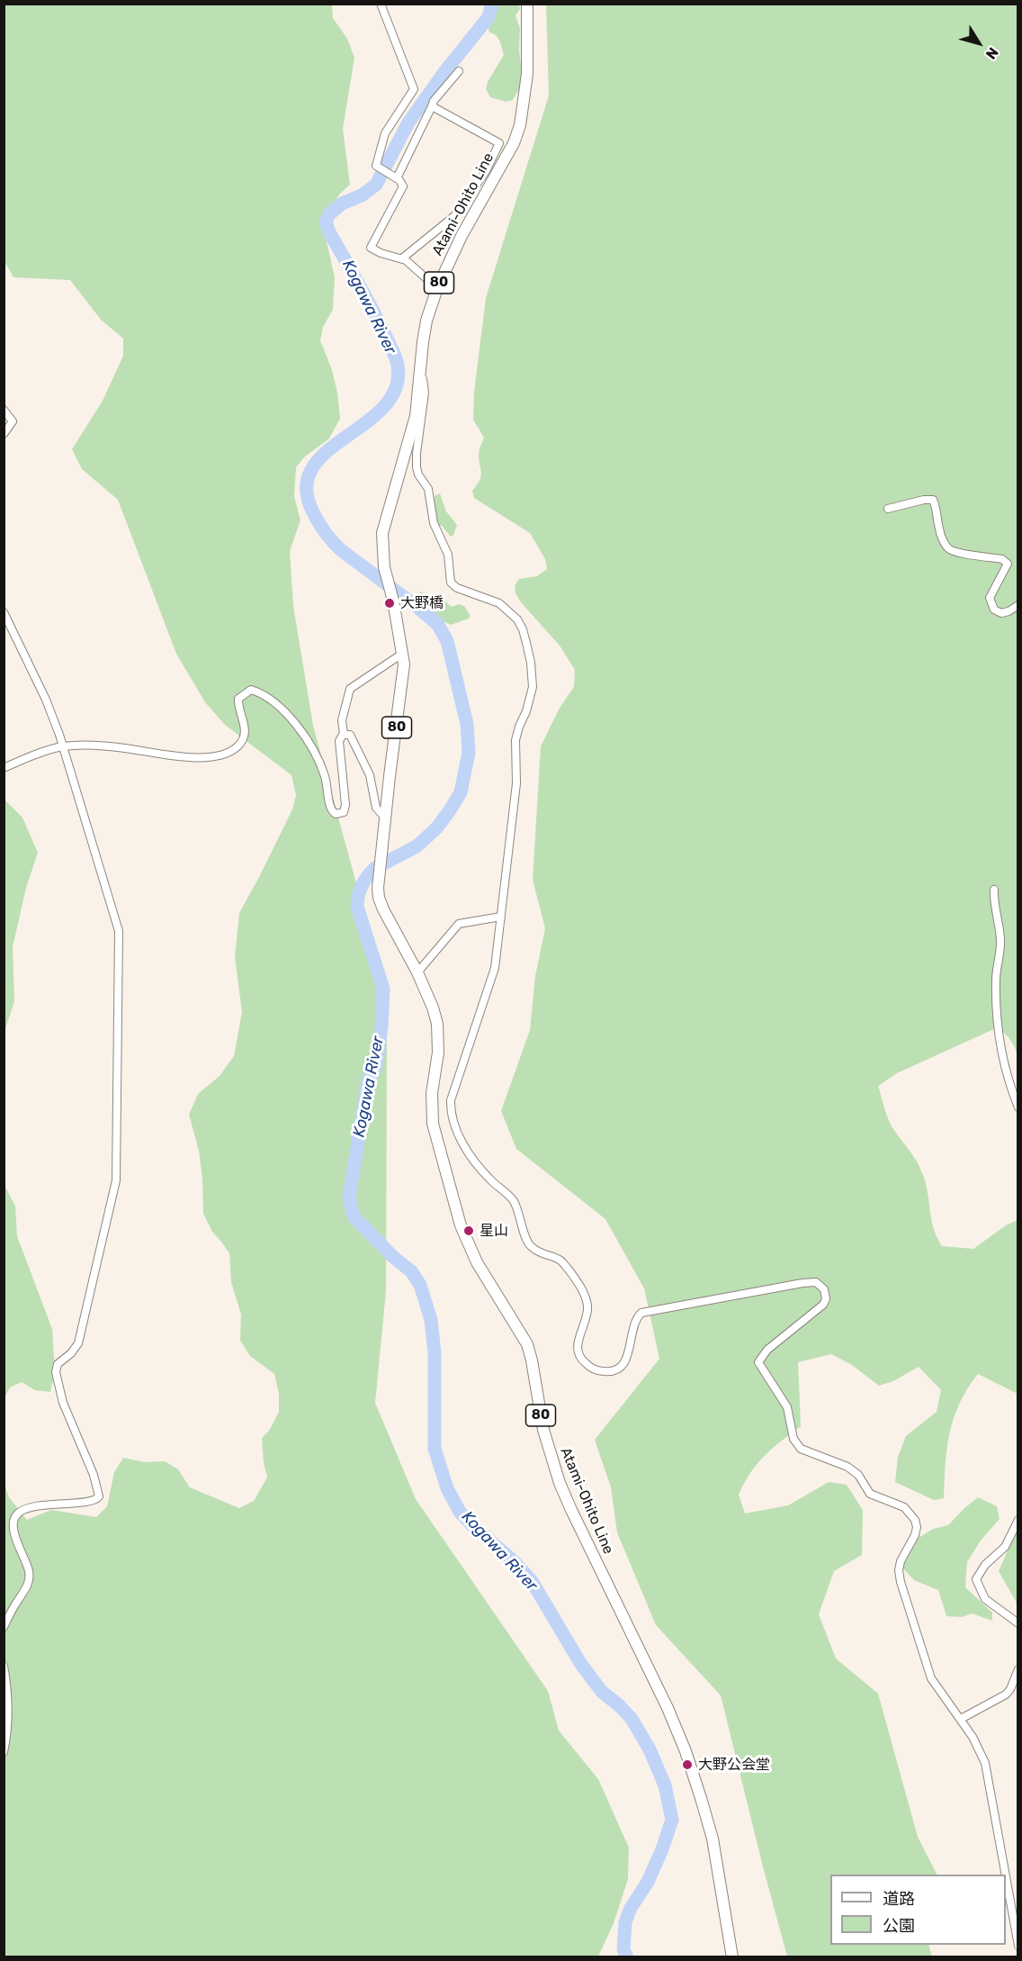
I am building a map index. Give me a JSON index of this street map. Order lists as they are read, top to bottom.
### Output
{
  "streets": {
    "main road": ["Atami-Ohito Line", "80"]
  },
  "crossings": [
    ["Atami-Ohito Line", "80"]
  ],
  "water": ["Kogawa River"],
  "places": ["大野橋", "星山", "大野公会堂"],
  "legend": ["道路", "公園"],
  "north": "bottom right"
}
